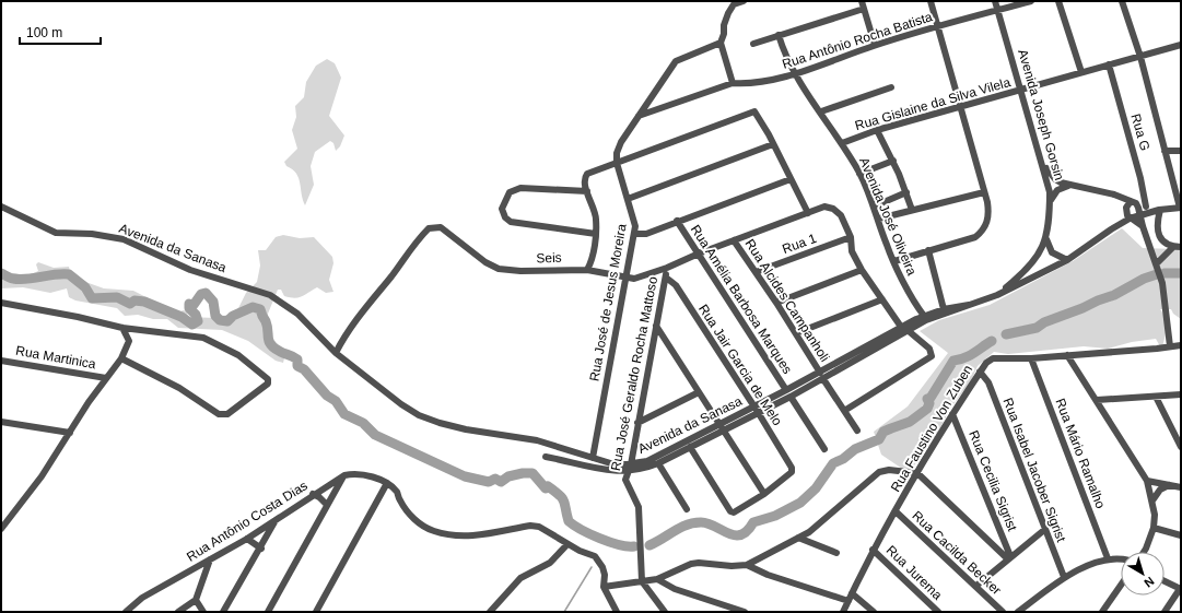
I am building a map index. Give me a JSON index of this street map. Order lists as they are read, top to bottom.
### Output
{
  "streets": {
    "street": [
      "Rua Antônio Rocha Batista",
      "Rua Gislaine da Silva Vilela",
      "Avenida Joseph Gorsin",
      "Rua G",
      "Avenida José Oliveira",
      "Rua 1",
      "Avenida da Sanasa",
      "Seis",
      "Rua Amélia Barbosa Marques",
      "Rua Alcides Campanholi",
      "Rua José de Jesus Moreira",
      "Rua Martinica",
      "Rua Jair Garcia de Melo",
      "Rua José Geraldo Rocha Mattoso",
      "Rua Faustino Von Zuben",
      "Rua Mário Ramalho",
      "Rua Isabel Jacober Sigrist",
      "Rua Cecilia Sigrist",
      "Rua Antônio Costa Dias",
      "Rua Cacilda Becker",
      "Rua Jurema"
    ]
  },
  "crossings": [
    ["Rua Antônio Rocha Batista", "Avenida Joseph Gorsin"],
    ["Rua Antônio Rocha Batista", "Avenida José Oliveira"],
    ["Rua Antônio Rocha Batista", "Rua José de Jesus Moreira"],
    ["Rua Gislaine da Silva Vilela", "Avenida Joseph Gorsin"],
    ["Rua Gislaine da Silva Vilela", "Rua G"],
    ["Rua Gislaine da Silva Vilela", "Avenida José Oliveira"],
    ["Avenida José Oliveira", "Avenida da Sanasa"],
    ["Rua 1", "Seis"],
    ["Rua 1", "Rua Alcides Campanholi"],
    ["Avenida da Sanasa", "Seis"],
    ["Avenida da Sanasa", "Rua Amélia Barbosa Marques"],
    ["Avenida da Sanasa", "Rua Alcides Campanholi"],
    ["Avenida da Sanasa", "Rua José de Jesus Moreira"],
    ["Avenida da Sanasa", "Rua Jair Garcia de Melo"],
    ["Avenida da Sanasa", "Rua José Geraldo Rocha Mattoso"],
    ["Seis", "Rua Amélia Barbosa Marques"],
    ["Seis", "Rua Alcides Campanholi"],
    ["Seis", "Rua José de Jesus Moreira"],
    ["Seis", "Rua José Geraldo Rocha Mattoso"],
    ["Rua Jair Garcia de Melo", "Rua José Geraldo Rocha Mattoso"],
    ["Rua Faustino Von Zuben", "Rua Mário Ramalho"],
    ["Rua Faustino Von Zuben", "Rua Isabel Jacober Sigrist"],
    ["Rua Faustino Von Zuben", "Rua Cecilia Sigrist"],
    ["Rua Faustino Von Zuben", "Rua Cacilda Becker"],
    ["Rua Faustino Von Zuben", "Rua Jurema"]
  ],
  "scale_bar": "100 m",
  "north": "bottom right"
}
